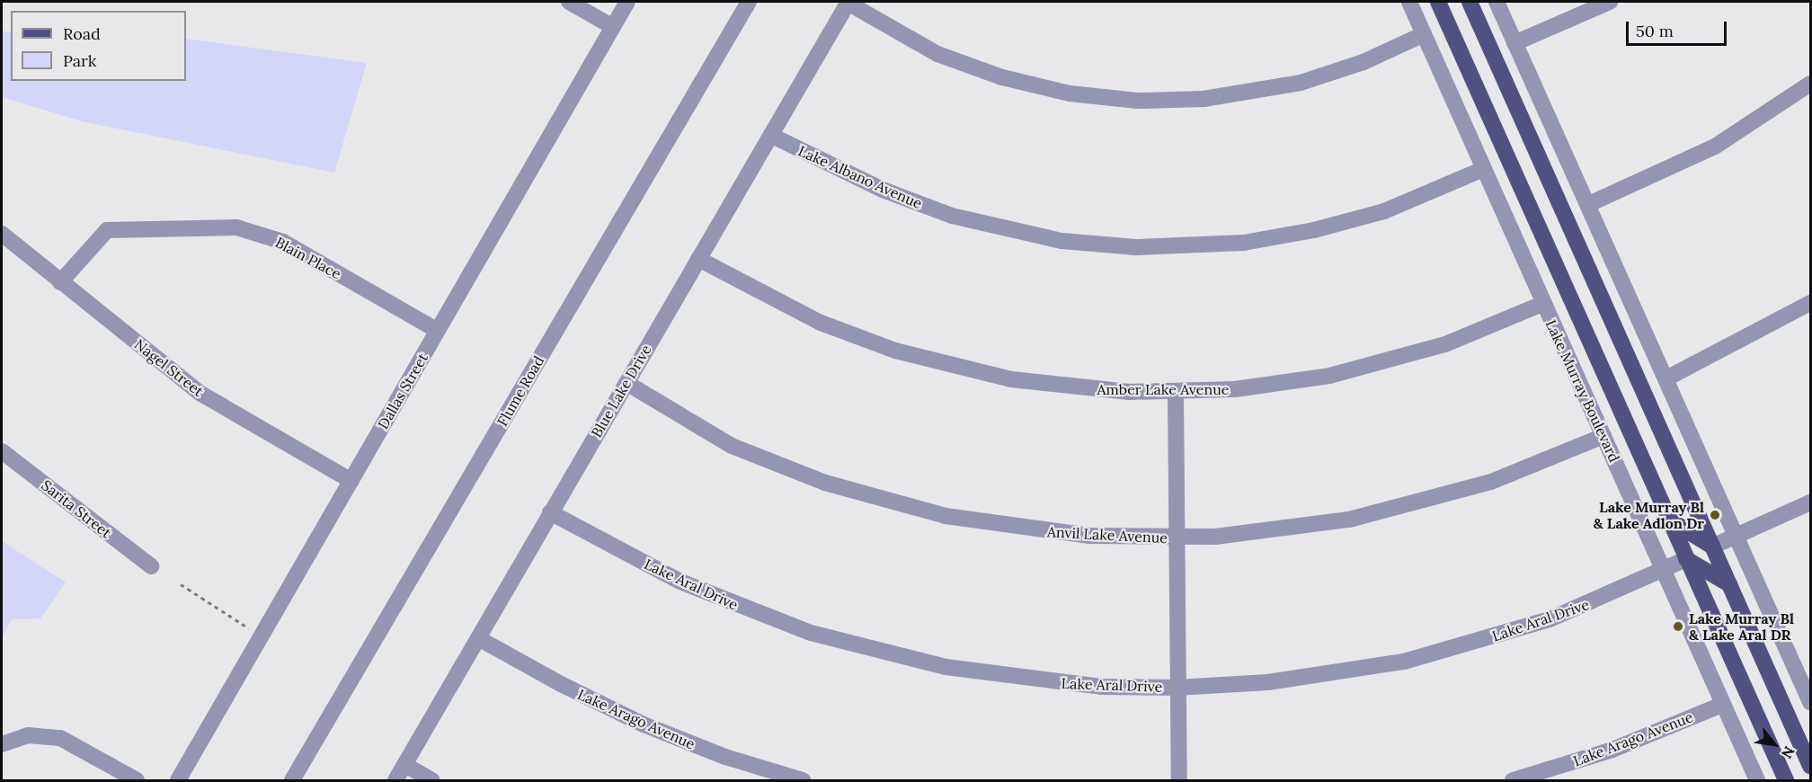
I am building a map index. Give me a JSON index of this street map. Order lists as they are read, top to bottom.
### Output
{
  "streets": {
    "main road": ["Lake Murray Boulevard"],
    "street": [
      "Lake Albano Avenue",
      "Blain Place",
      "Nagel Street",
      "Amber Lake Avenue",
      "Dallas Street",
      "Flume Road",
      "Blue Lake Drive",
      "Sarita Street",
      "Anvil Lake Avenue",
      "Lake Aral Drive",
      "Lake Arago Avenue"
    ]
  },
  "crossings": [
    ["Lake Albano Avenue", "Blue Lake Drive"],
    ["Lake Albano Avenue", "Lake Murray Boulevard"],
    ["Blain Place", "Nagel Street"],
    ["Blain Place", "Dallas Street"],
    ["Nagel Street", "Dallas Street"],
    ["Amber Lake Avenue", "Blue Lake Drive"],
    ["Amber Lake Avenue", "Lake Murray Boulevard"],
    ["Blue Lake Drive", "Anvil Lake Avenue"],
    ["Blue Lake Drive", "Lake Aral Drive"],
    ["Blue Lake Drive", "Lake Arago Avenue"],
    ["Lake Murray Boulevard", "Anvil Lake Avenue"],
    ["Lake Murray Boulevard", "Lake Aral Drive"],
    ["Lake Murray Boulevard", "Lake Arago Avenue"]
  ],
  "places": ["Lake Murray Bl & Lake Adlon Dr", "Lake Murray Bl & Lake Aral DR"],
  "legend": ["Road", "Park"],
  "scale_bar": "50 m",
  "north": "bottom right"
}
